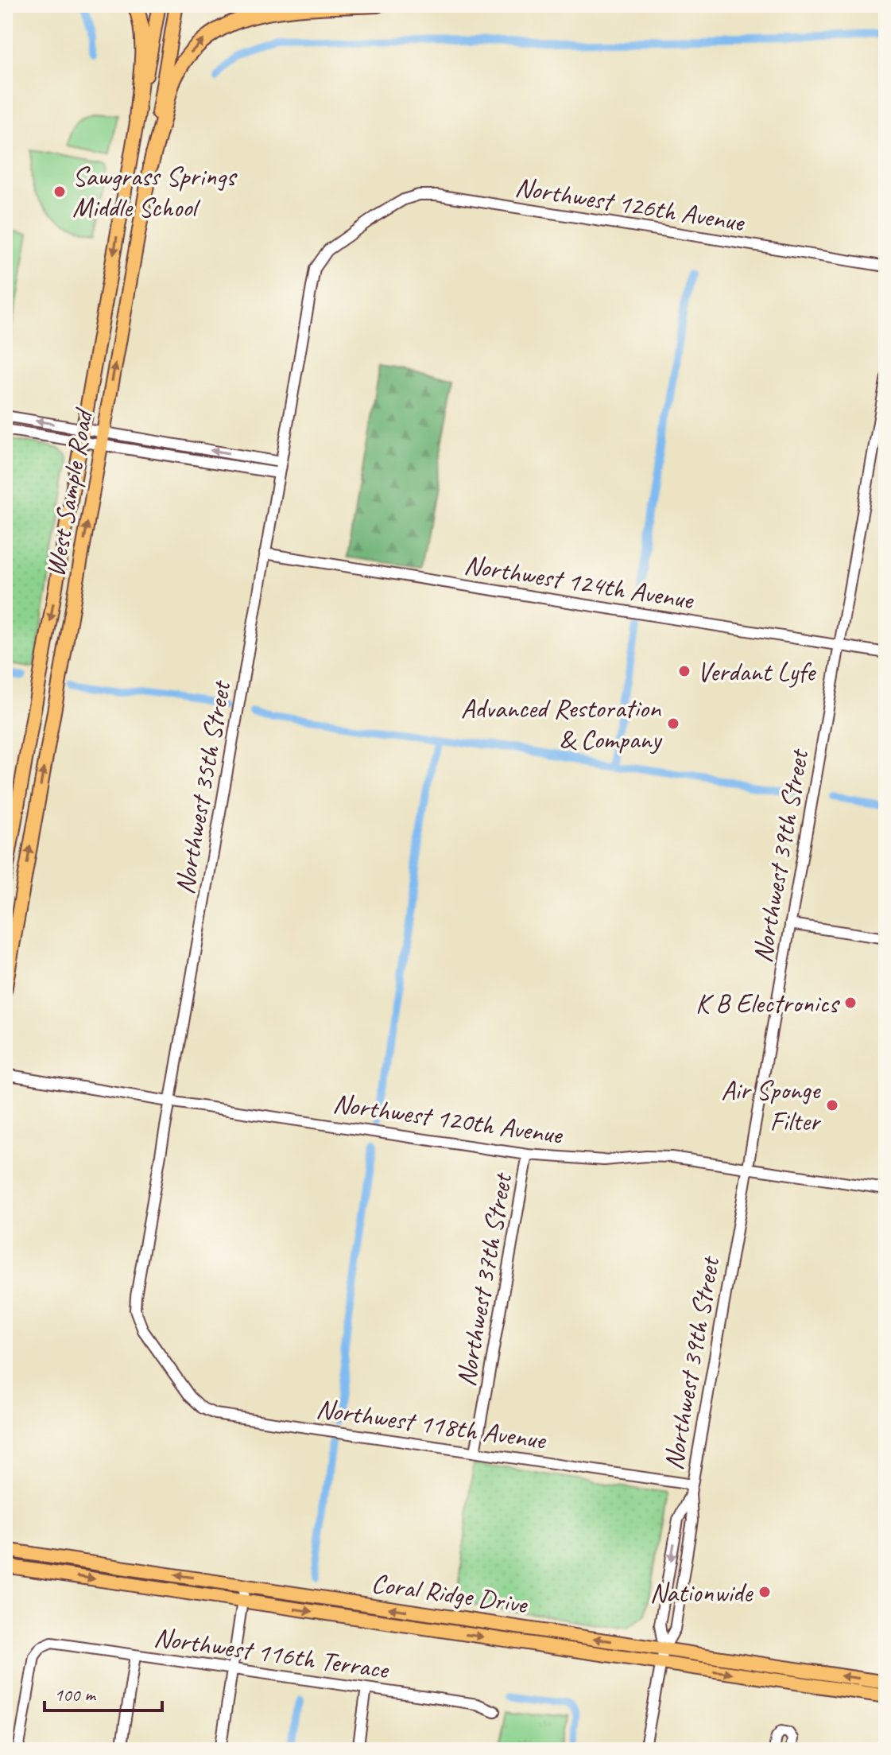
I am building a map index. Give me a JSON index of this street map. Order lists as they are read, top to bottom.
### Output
{
  "streets": {
    "main road": ["West Sample Road", "Coral Ridge Drive"],
    "street": [
      "Northwest 126th Avenue",
      "Northwest 124th Avenue",
      "Northwest 35th Street",
      "Northwest 39th Street",
      "Northwest 120th Avenue",
      "Northwest 37th Street",
      "Northwest 118th Avenue",
      "Northwest 116th Terrace"
    ]
  },
  "crossings": [
    ["Northwest 126th Avenue", "Northwest 35th Street"],
    ["Northwest 124th Avenue", "Northwest 35th Street"],
    ["Northwest 124th Avenue", "Northwest 39th Street"],
    ["Northwest 35th Street", "Northwest 120th Avenue"],
    ["Northwest 35th Street", "Northwest 118th Avenue"],
    ["Northwest 39th Street", "Northwest 120th Avenue"],
    ["Northwest 39th Street", "Northwest 118th Avenue"],
    ["Northwest 39th Street", "Coral Ridge Drive"],
    ["Northwest 120th Avenue", "Northwest 37th Street"],
    ["Northwest 37th Street", "Northwest 118th Avenue"]
  ],
  "places": [
    "Sawgrass Springs Middle School",
    "Verdant Lyfe",
    "Advanced Restoration & Company",
    "K B Electronics",
    "Air Sponge Filter",
    "Nationwide"
  ],
  "scale_bar": "100 m"
}
